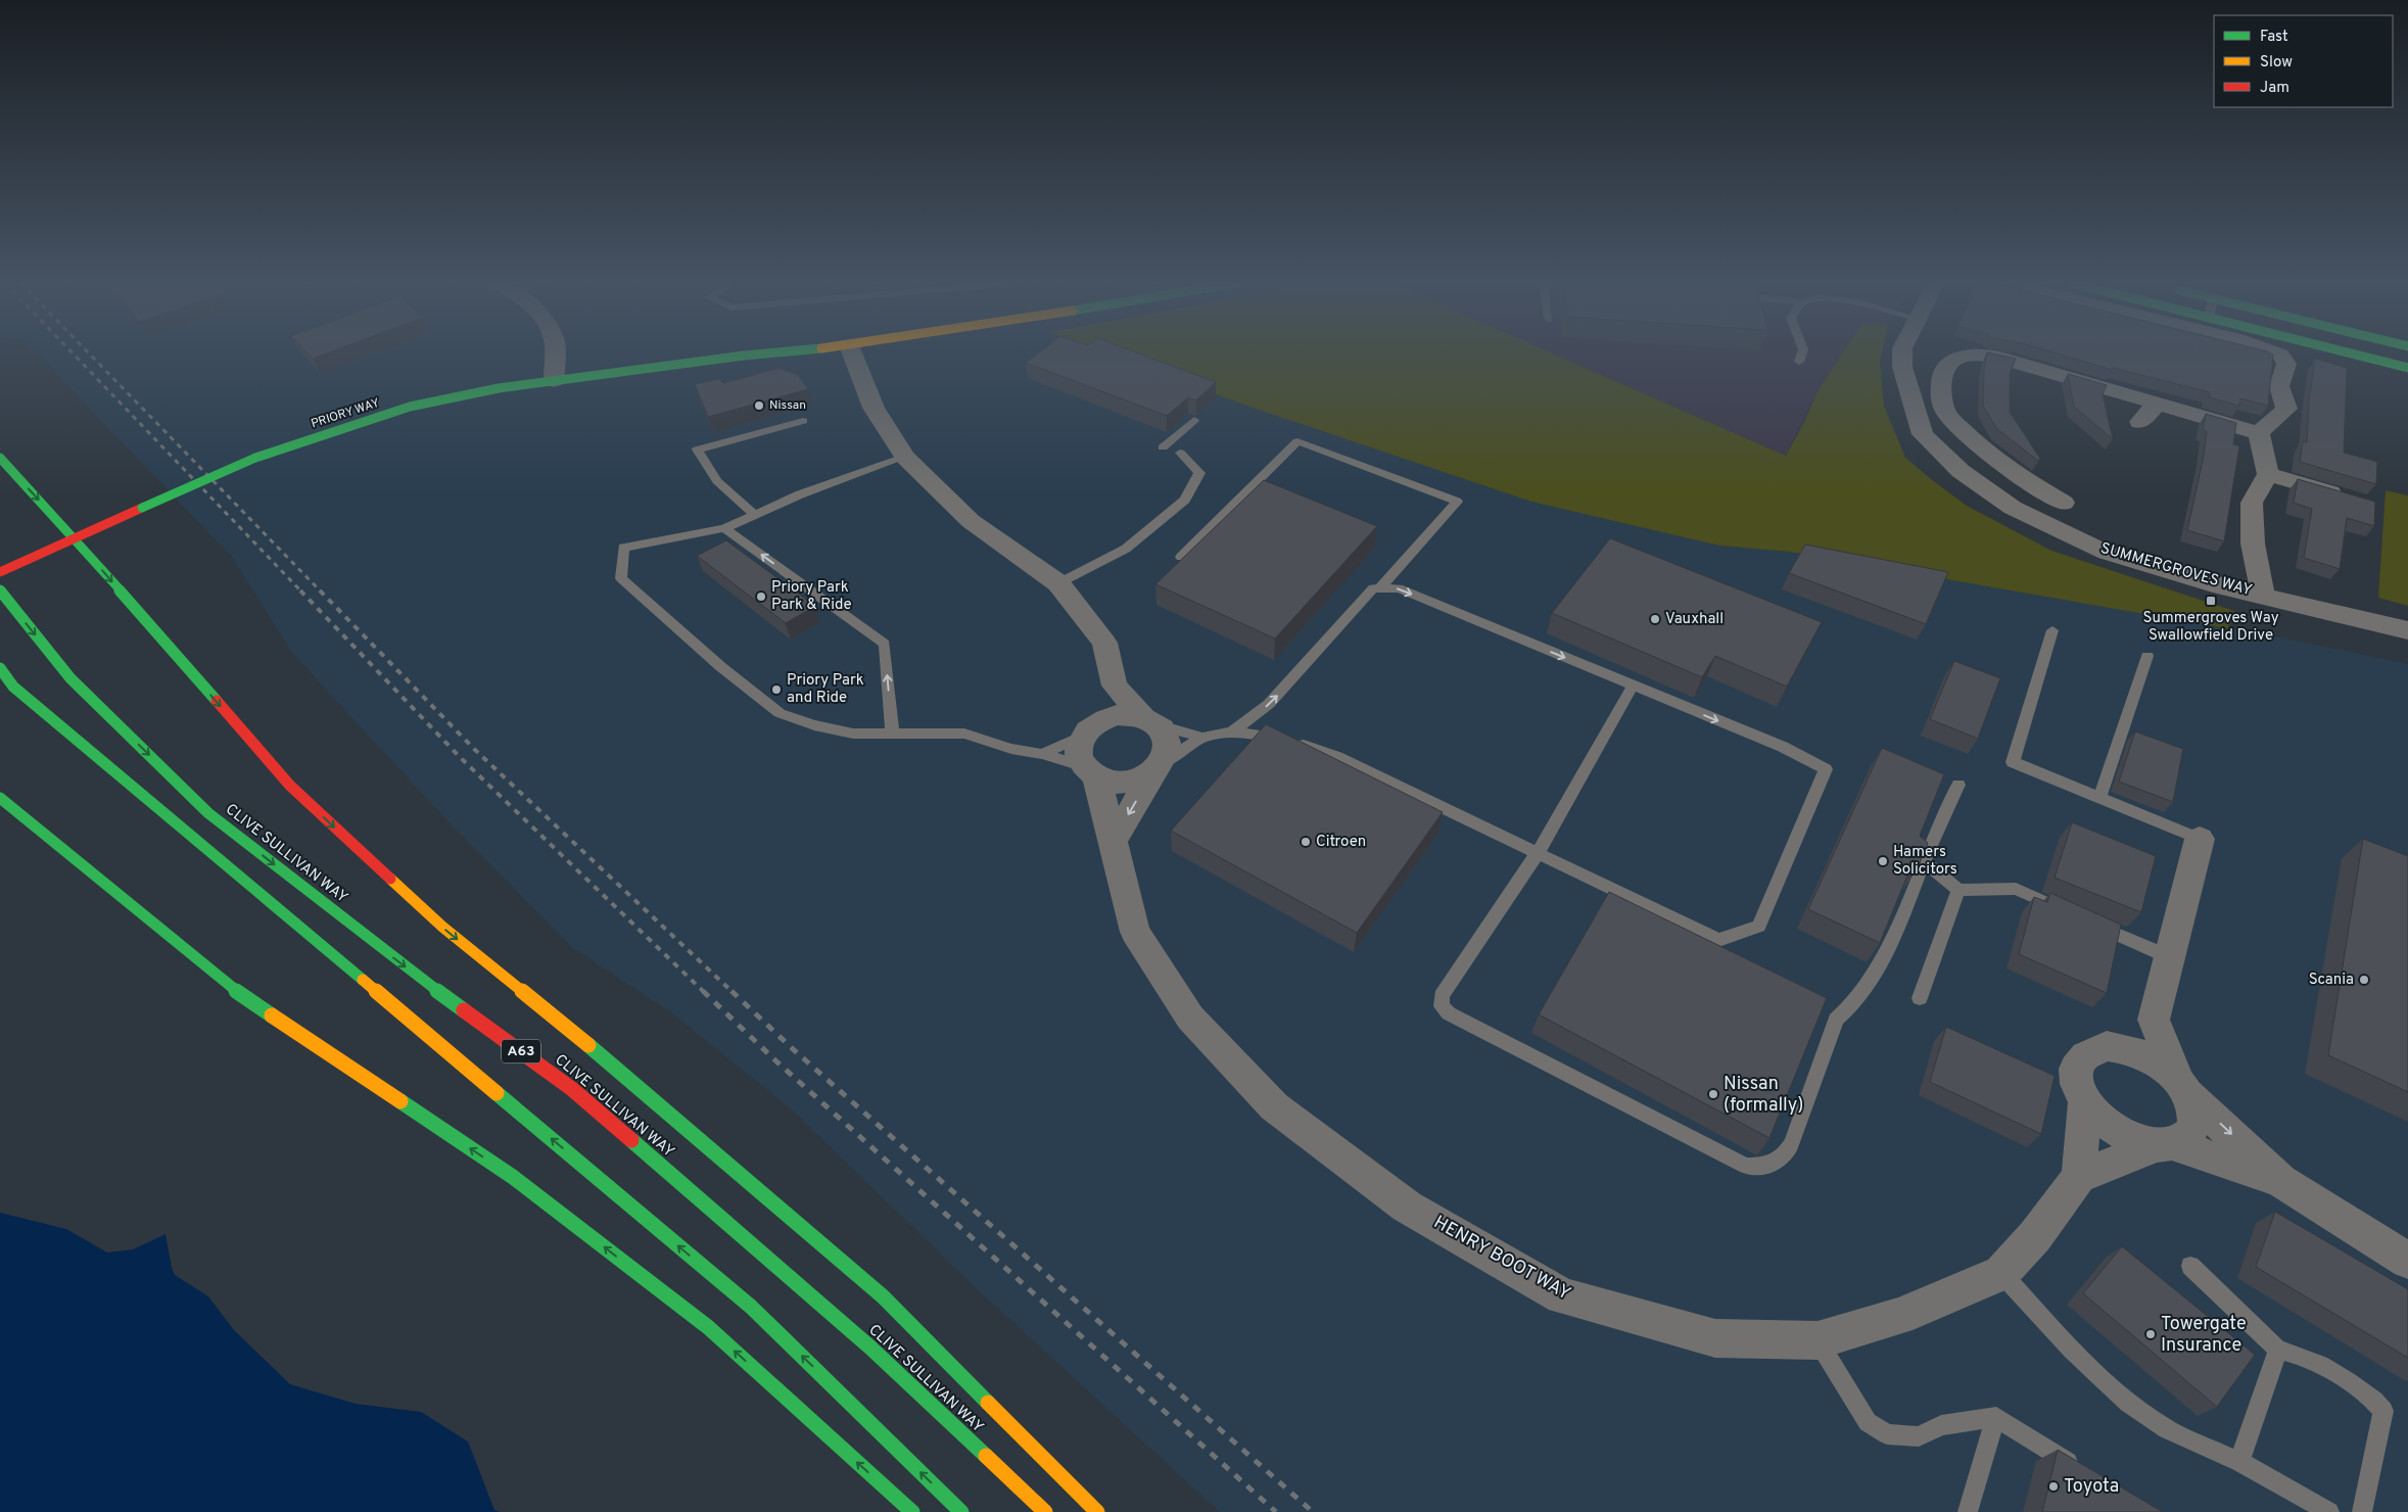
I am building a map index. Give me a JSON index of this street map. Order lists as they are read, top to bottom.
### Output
{
  "streets": {
    "main road": ["PRIORY WAY", "CLIVE SULLIVAN WAY", "A63"],
    "street": ["SUMMERGROVES WAY", "HENRY BOOT WAY"]
  },
  "places": {
    "other": [
      "Nissan",
      "Priory Park Park & Ride",
      "Vauxhall",
      "Priory Park and Ride",
      "Citroen",
      "Hamers Solicitors",
      "Scania",
      "Nissan (formally)",
      "Towergate Insurance",
      "Toyota"
    ],
    "transit": ["Summergroves Way Swallowfield Drive"]
  },
  "legend": ["Fast", "Slow", "Jam"]
}
